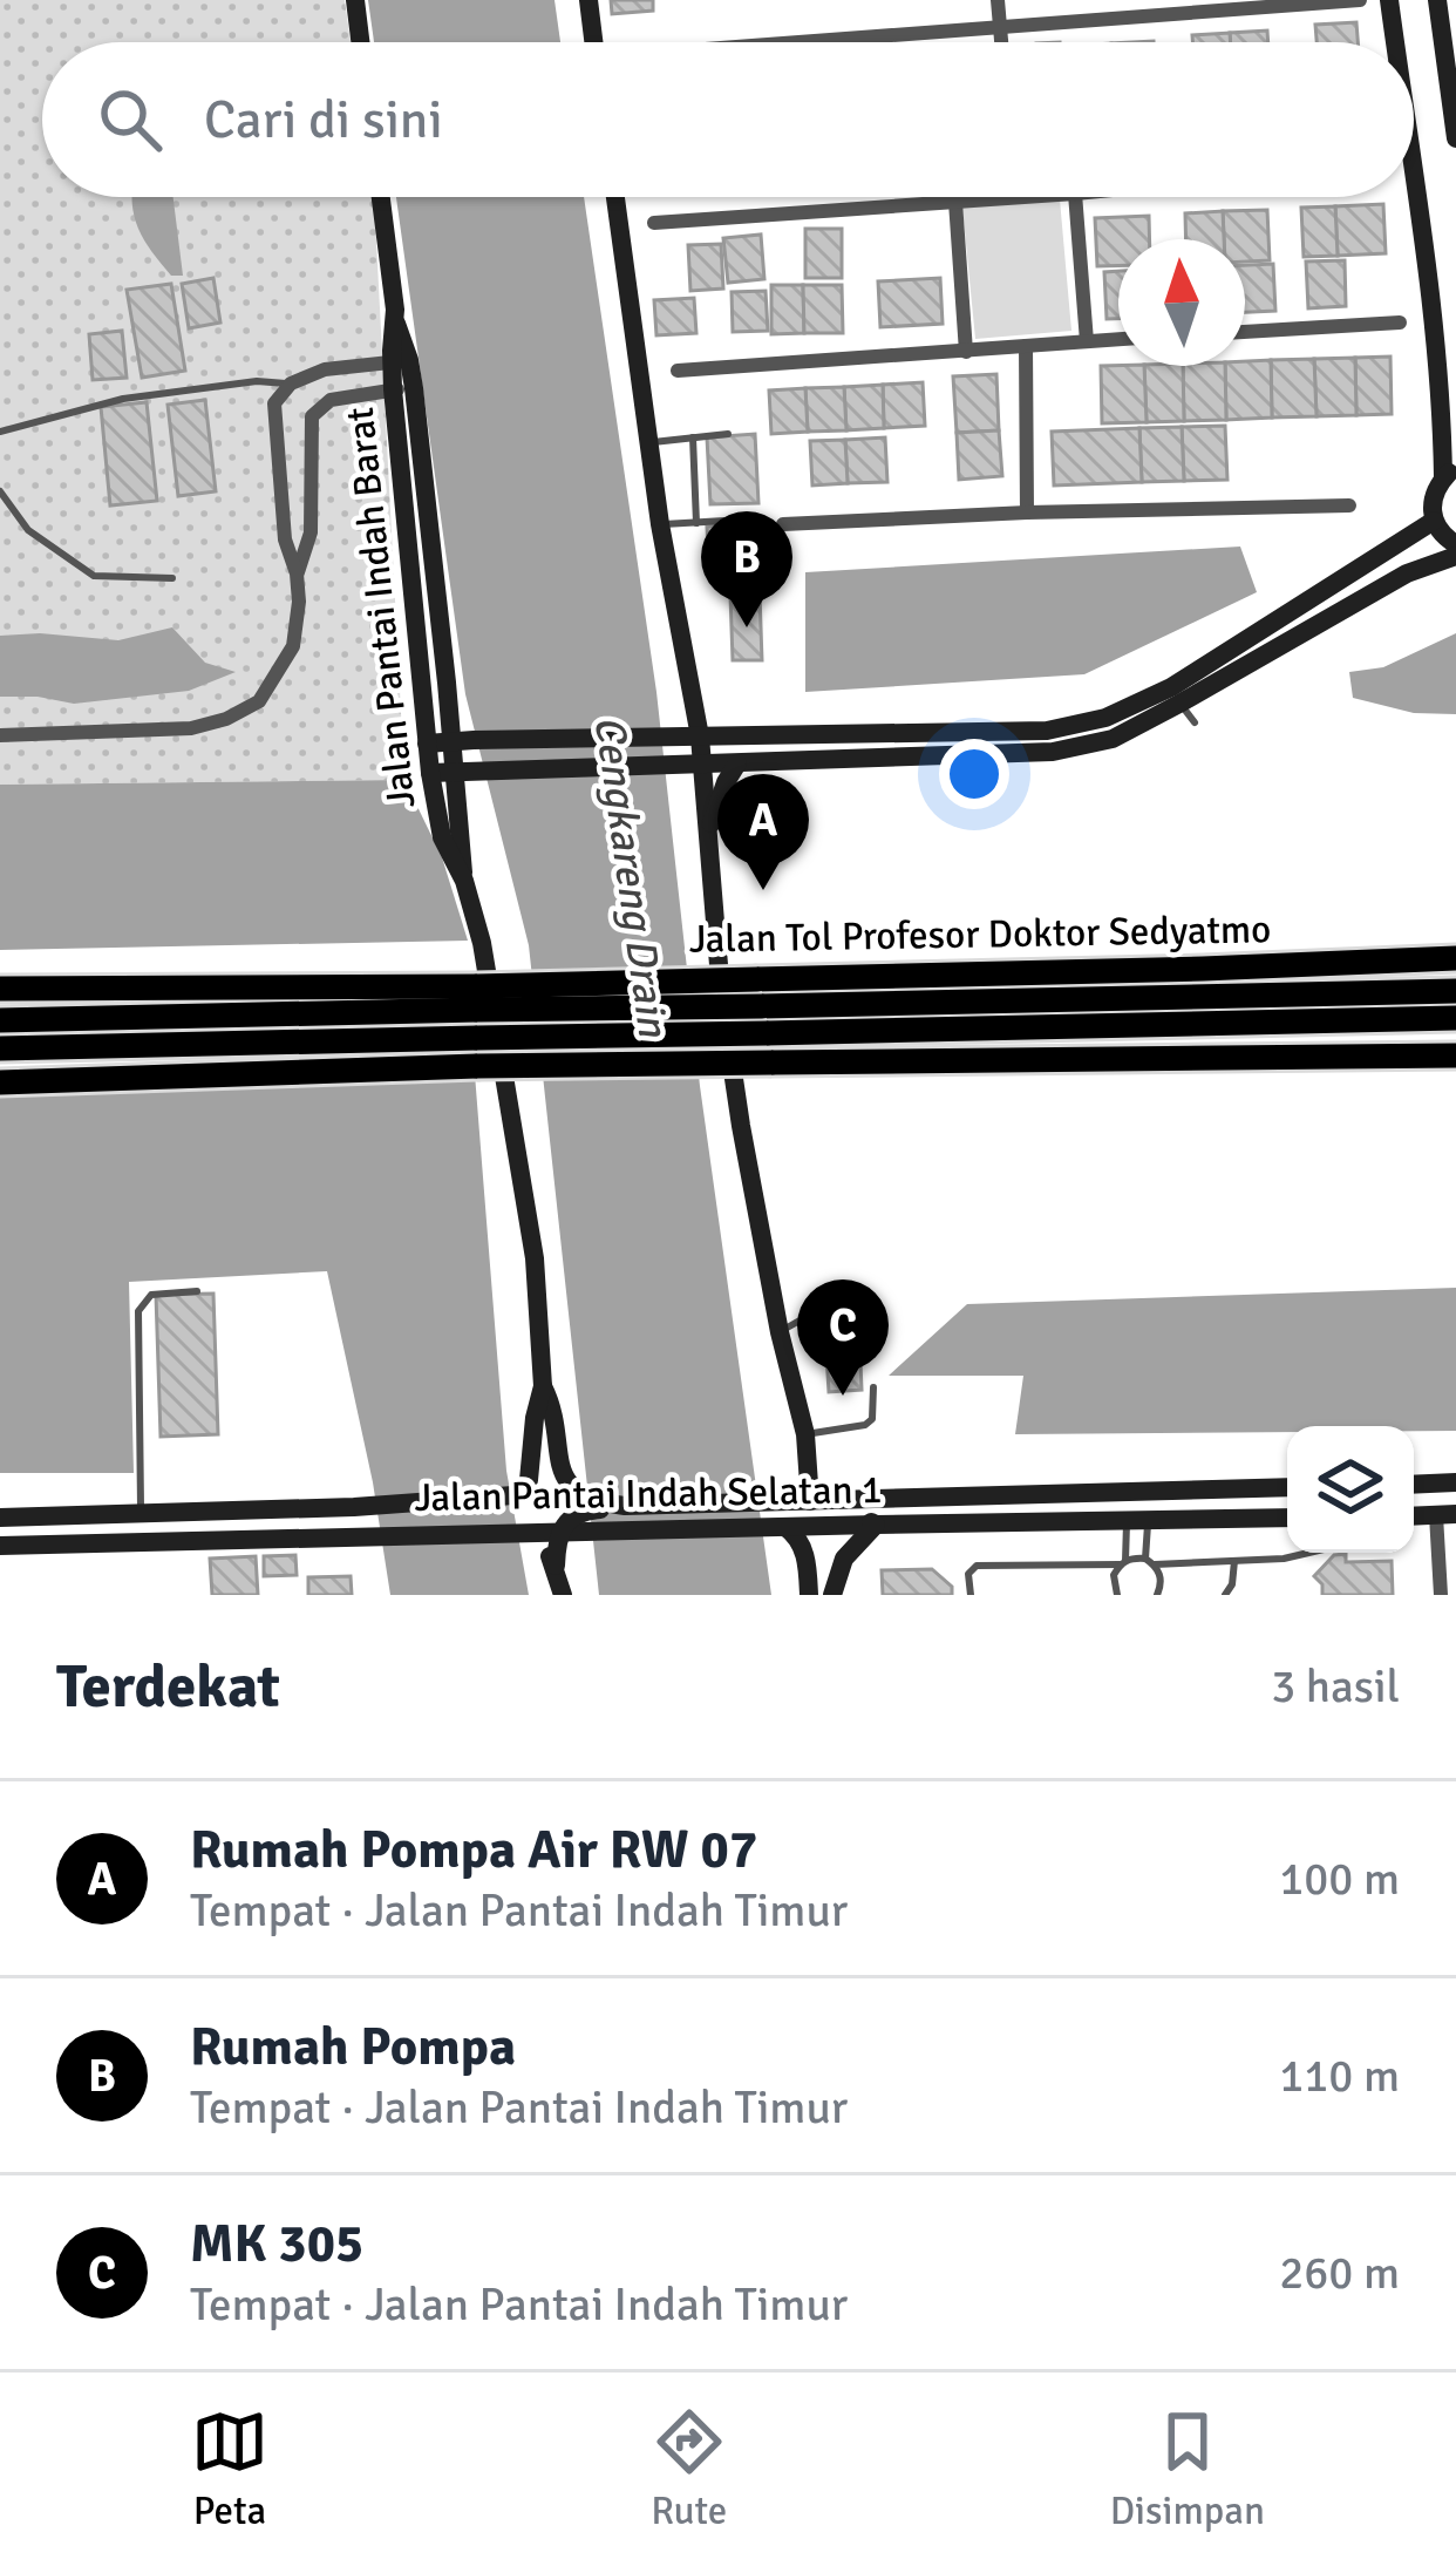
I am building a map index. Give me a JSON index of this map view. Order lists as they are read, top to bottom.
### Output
{
  "streets": {
    "highway": ["Jalan Tol Profesor Doktor Sedyatmo"],
    "main road": ["Jalan Pantai Indah Barat", "Jalan Pantai Indah Selatan 1"]
  },
  "crossings": [
    ["Jalan Pantai Indah Barat", "Jalan Pantai Indah Selatan 1"]
  ],
  "water": ["Cengkareng Drain"],
  "north": "top",
  "page": {
    "search": "Cari di sini",
    "pins": ["B", "A", "C"],
    "heading": ["Terdekat", "3 hasil"],
    "list": [
      {
        "mark": "A",
        "name": "Rumah Pompa Air RW 07",
        "note": "Tempat · Jalan Pantai Indah Timur",
        "value": "100 m"
      },
      {
        "mark": "B",
        "name": "Rumah Pompa",
        "note": "Tempat · Jalan Pantai Indah Timur",
        "value": "110 m"
      },
      {
        "mark": "C",
        "name": "MK 305",
        "note": "Tempat · Jalan Pantai Indah Timur",
        "value": "260 m"
      }
    ],
    "nav": ["Peta", "Rute", "Disimpan"]
  }
}
